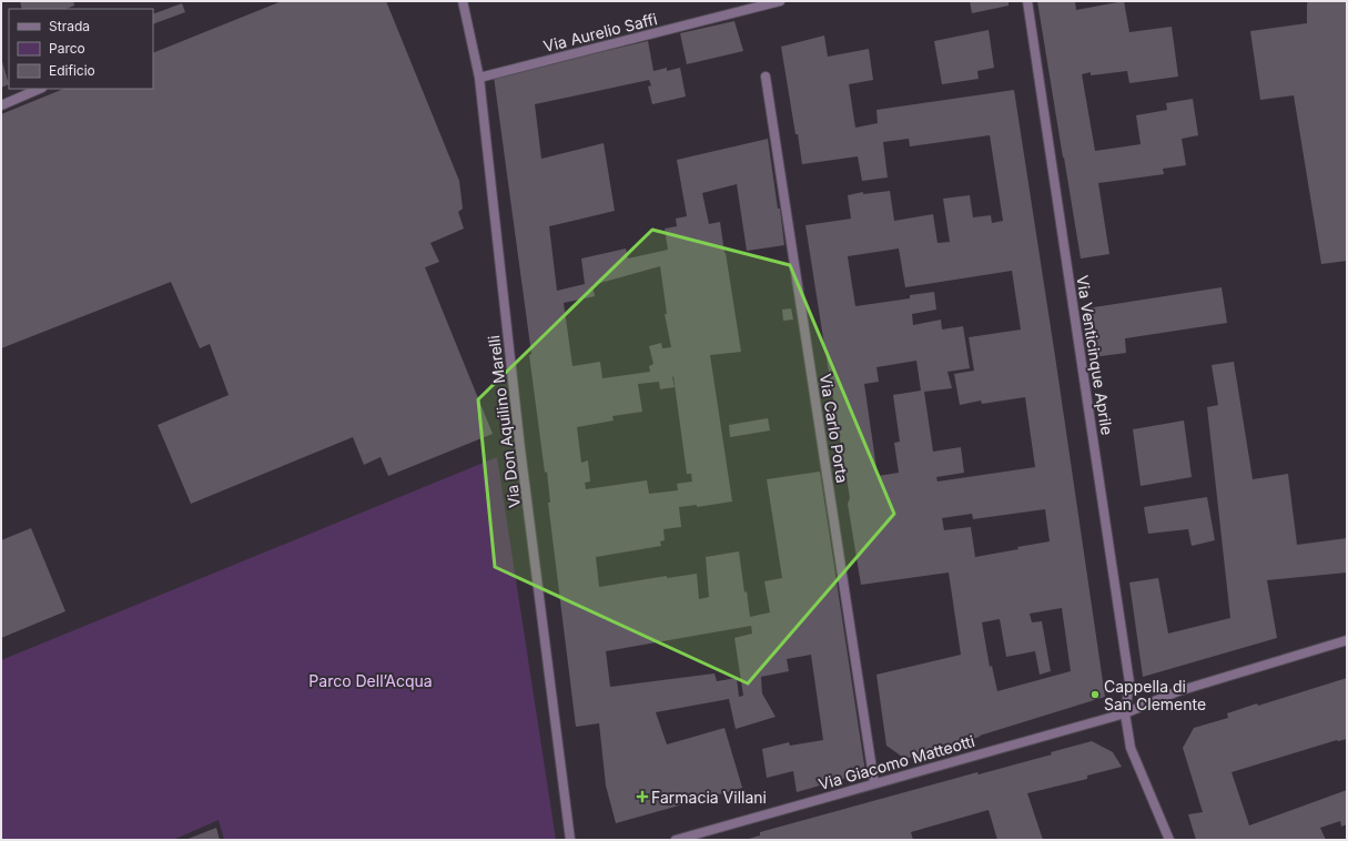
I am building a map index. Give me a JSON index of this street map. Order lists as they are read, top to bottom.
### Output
{
  "streets": {
    "street": [
      "Via Aurelio Saffi",
      "Via Venticinque Aprile",
      "Via Don Aquilino Marelli",
      "Via Carlo Porta",
      "Via Giacomo Matteotti"
    ]
  },
  "crossings": [
    ["Via Aurelio Saffi", "Via Don Aquilino Marelli"],
    ["Via Venticinque Aprile", "Via Giacomo Matteotti"],
    ["Via Carlo Porta", "Via Giacomo Matteotti"]
  ],
  "parks": ["Parco Dell’Acqua"],
  "places": {
    "other": ["Cappella di San Clemente"],
    "health": ["Farmacia Villani"]
  },
  "legend": ["Strada", "Parco", "Edificio"]
}
